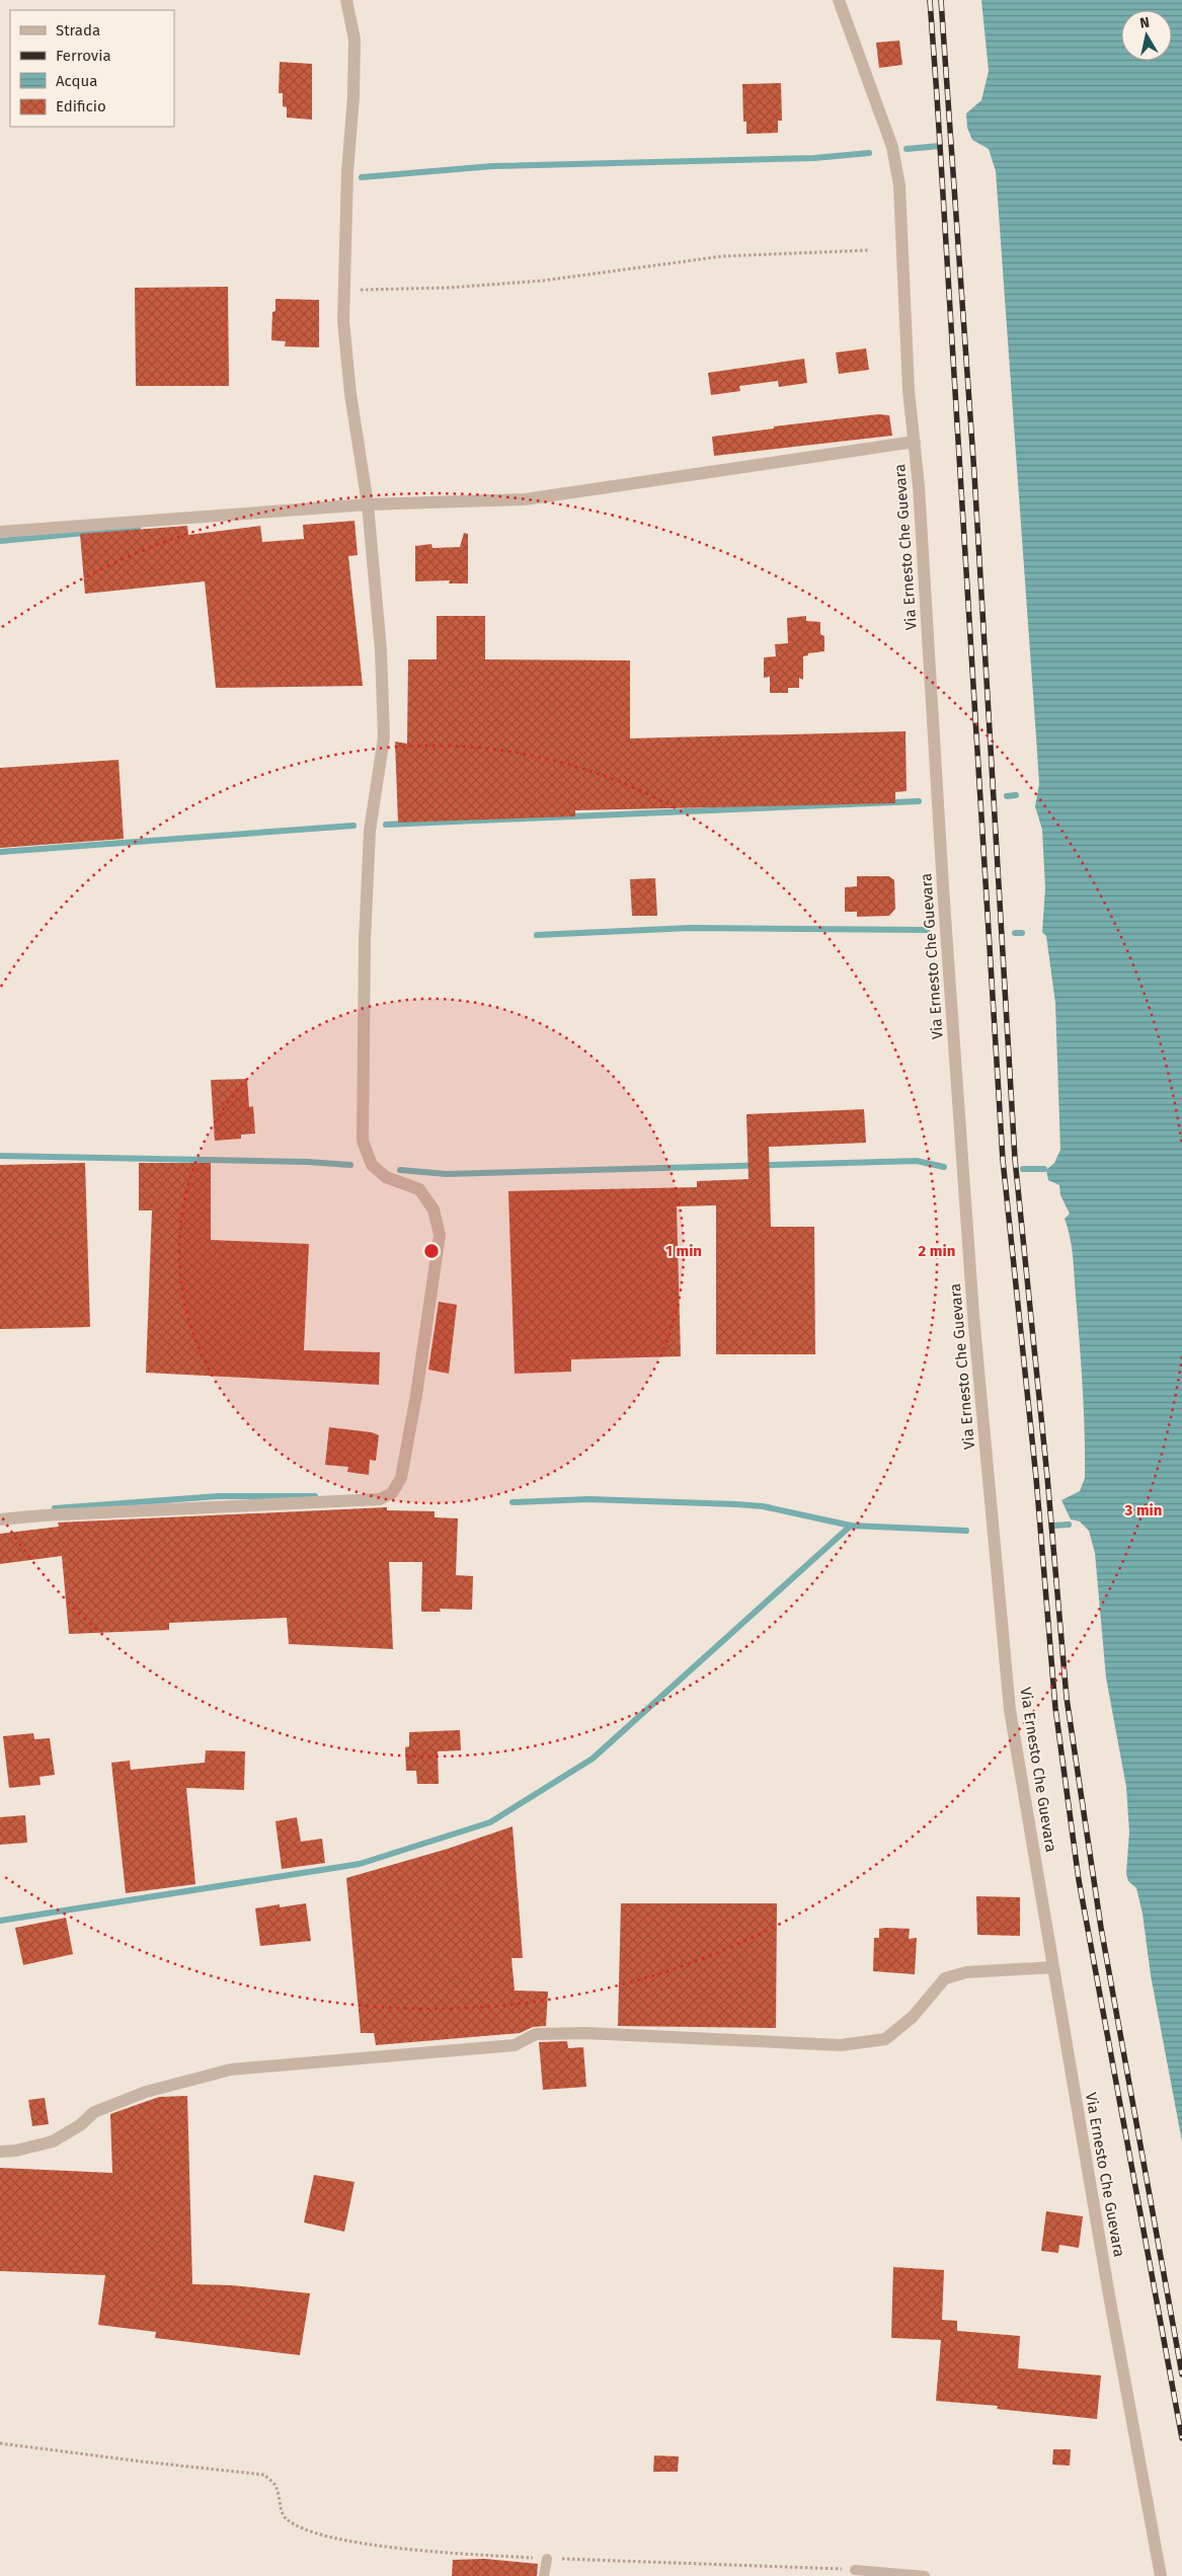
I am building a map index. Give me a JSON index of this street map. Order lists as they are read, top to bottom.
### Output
{
  "streets": {
    "street": ["Via Ernesto Che Guevara"]
  },
  "legend": [
    "Strada",
    "Ferrovia",
    "Acqua",
    "Edificio"
  ],
  "north": "top",
  "rings": ["1 min", "2 min", "3 min"]
}
